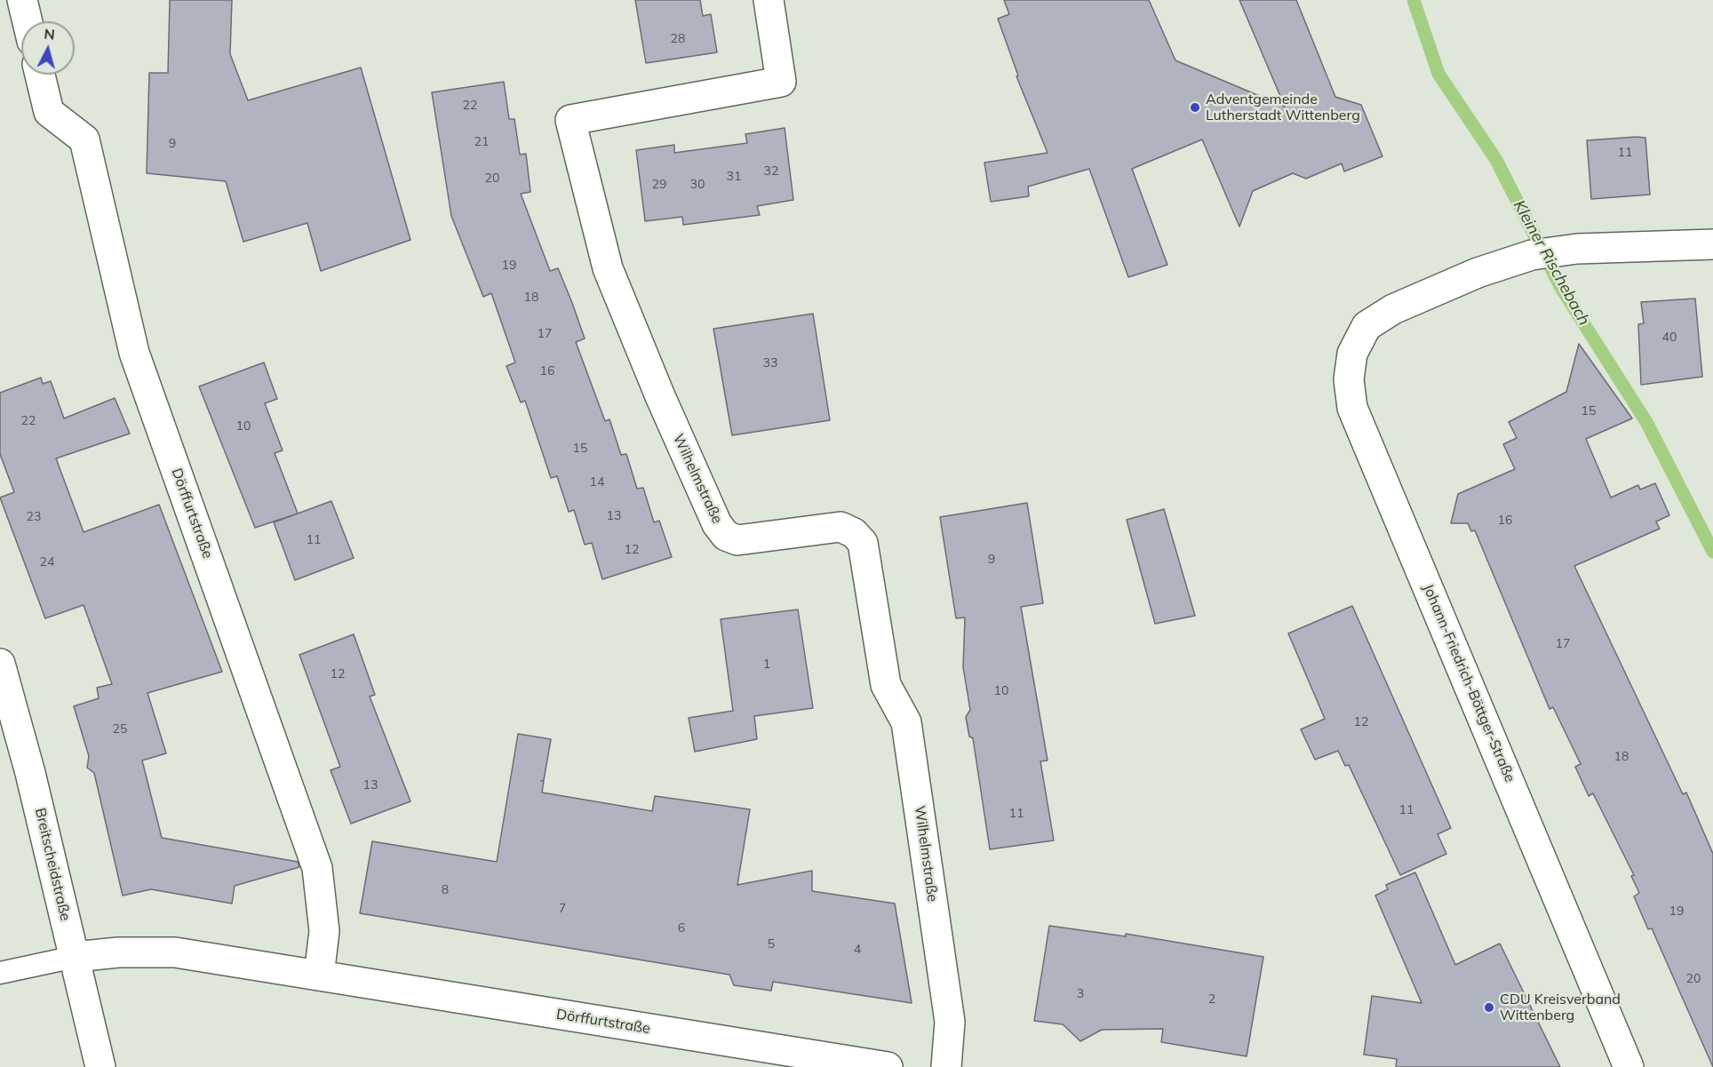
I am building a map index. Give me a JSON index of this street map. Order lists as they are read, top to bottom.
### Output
{
  "streets": {
    "street": [
      "Wilhelmstraße",
      "Dörffurtstraße",
      "Johann-Friedrich-Böttger-Straße",
      "Breitscheidstraße"
    ]
  },
  "crossings": [
    ["Dörffurtstraße", "Breitscheidstraße"]
  ],
  "water": ["Kleiner Rischebach"],
  "places": ["Adventgemeinde Lutherstadt Wittenberg", "CDU Kreisverband Wittenberg"],
  "house_numbers": [
    "28",
    "22",
    "21",
    "9",
    "11",
    "32",
    "31",
    "20",
    "29",
    "30",
    "19",
    "18",
    "17",
    "40",
    "33",
    "16",
    "15",
    "22",
    "10",
    "15",
    "14",
    "13",
    "23",
    "16",
    "11",
    "12",
    "9",
    "24",
    "17",
    "1",
    "12",
    "10",
    "12",
    "25",
    "18",
    "13",
    "11",
    "11",
    "8",
    "7",
    "19",
    "6",
    "5",
    "4",
    "20",
    "3",
    "2"
  ],
  "north": "top"
}
